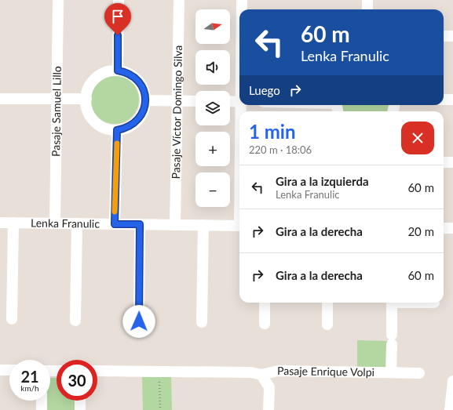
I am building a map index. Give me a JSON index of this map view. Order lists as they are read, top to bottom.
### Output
{
  "streets": {
    "street": [
      "Pasaje Samuel Lillo",
      "Pasaje Víctor Domingo Silva",
      "Lenka Franulic",
      "Pasaje Enrique Volpi"
    ]
  },
  "crossings": [
    ["Pasaje Samuel Lillo", "Lenka Franulic"],
    ["Pasaje Víctor Domingo Silva", "Lenka Franulic"]
  ],
  "north": "right",
  "page": {
    "map_buttons": ["+", "−"],
    "turn": ["60 m", "Lenka Franulic"],
    "then": "Luego",
    "heading": ["1 min", "220 m · 18:06"],
    "list": [
      {
        "name": "Gira a la izquierda",
        "note": "Lenka Franulic",
        "value": "60 m"
      },
      {
        "name": "Gira a la derecha",
        "value": "20 m"
      },
      {
        "name": "Gira a la derecha",
        "value": "60 m"
      }
    ],
    "speed": "21 km/h",
    "limit": "30"
  }
}
